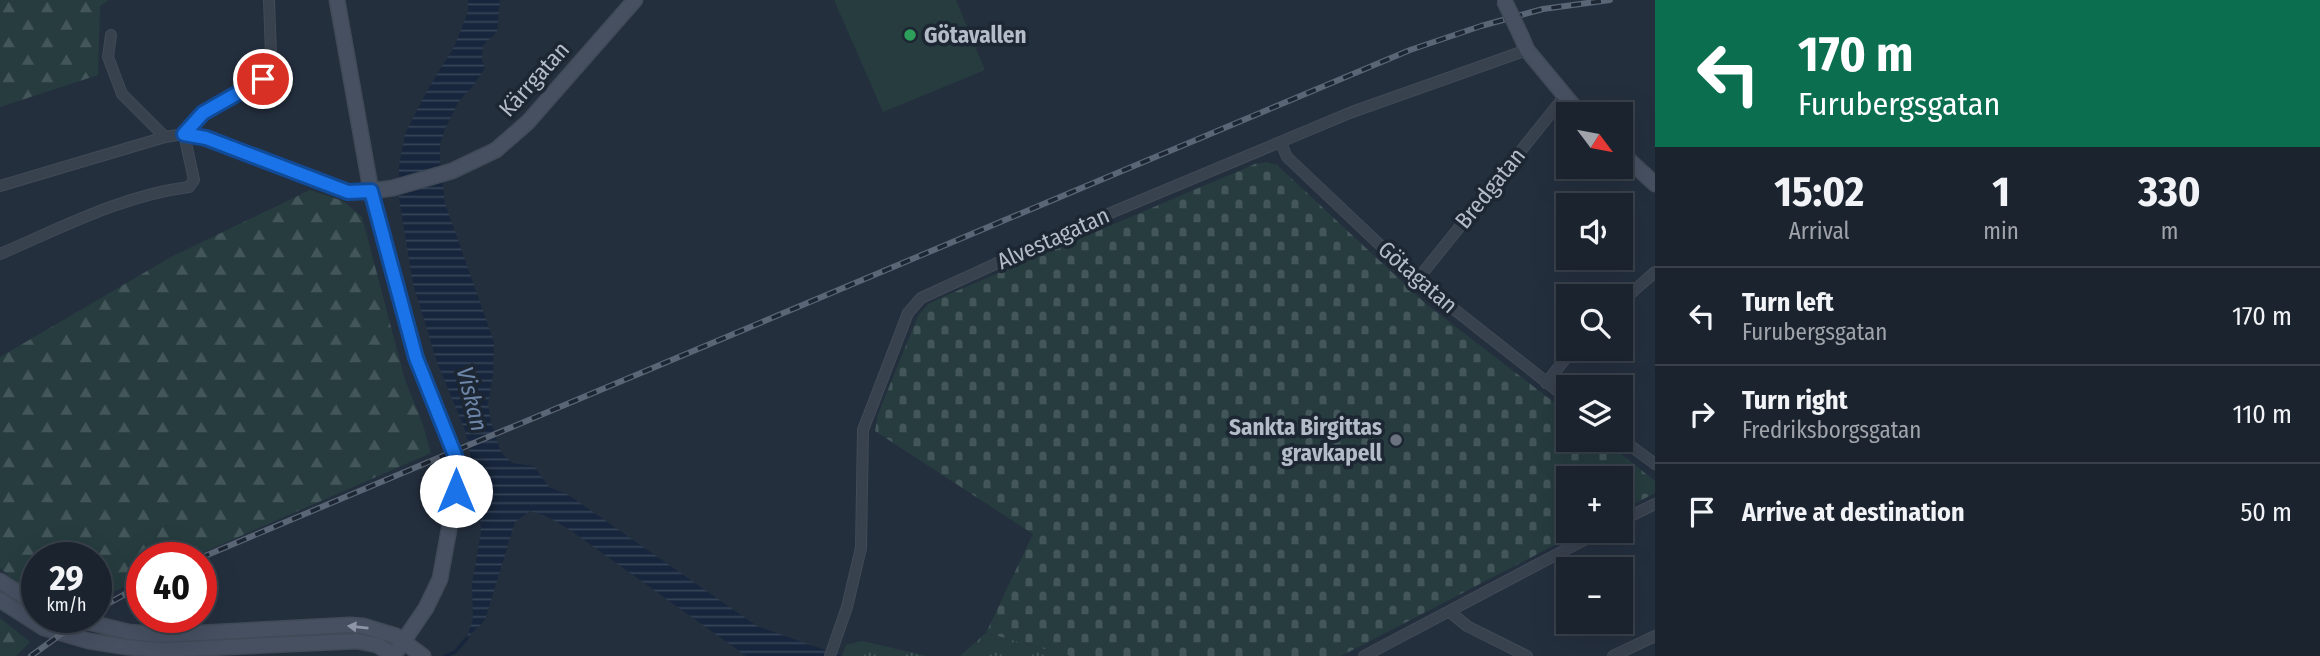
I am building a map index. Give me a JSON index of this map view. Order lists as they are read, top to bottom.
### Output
{
  "streets": {
    "street": [
      "Kärrgatan",
      "Bredgatan",
      "Alvestagatan",
      "Götagatan"
    ]
  },
  "crossings": [
    ["Bredgatan", "Götagatan"],
    ["Alvestagatan", "Götagatan"]
  ],
  "water": ["Viskan"],
  "places": ["Götavallen", "Sankta Birgittas gravkapell"],
  "north": "bottom right",
  "page": {
    "turn": ["170 m", "Furubergsgatan"],
    "map_buttons": ["+", "−"],
    "eta": [
      "15:02",
      "Arrival",
      "1",
      "min",
      "330",
      "m"
    ],
    "list": [
      {
        "name": "Turn left",
        "note": "Furubergsgatan",
        "value": "170 m"
      },
      {
        "name": "Turn right",
        "note": "Fredriksborgsgatan",
        "value": "110 m"
      },
      {
        "name": "Arrive at destination",
        "value": "50 m"
      }
    ],
    "speed": "29 km/h",
    "limit": "40"
  }
}
